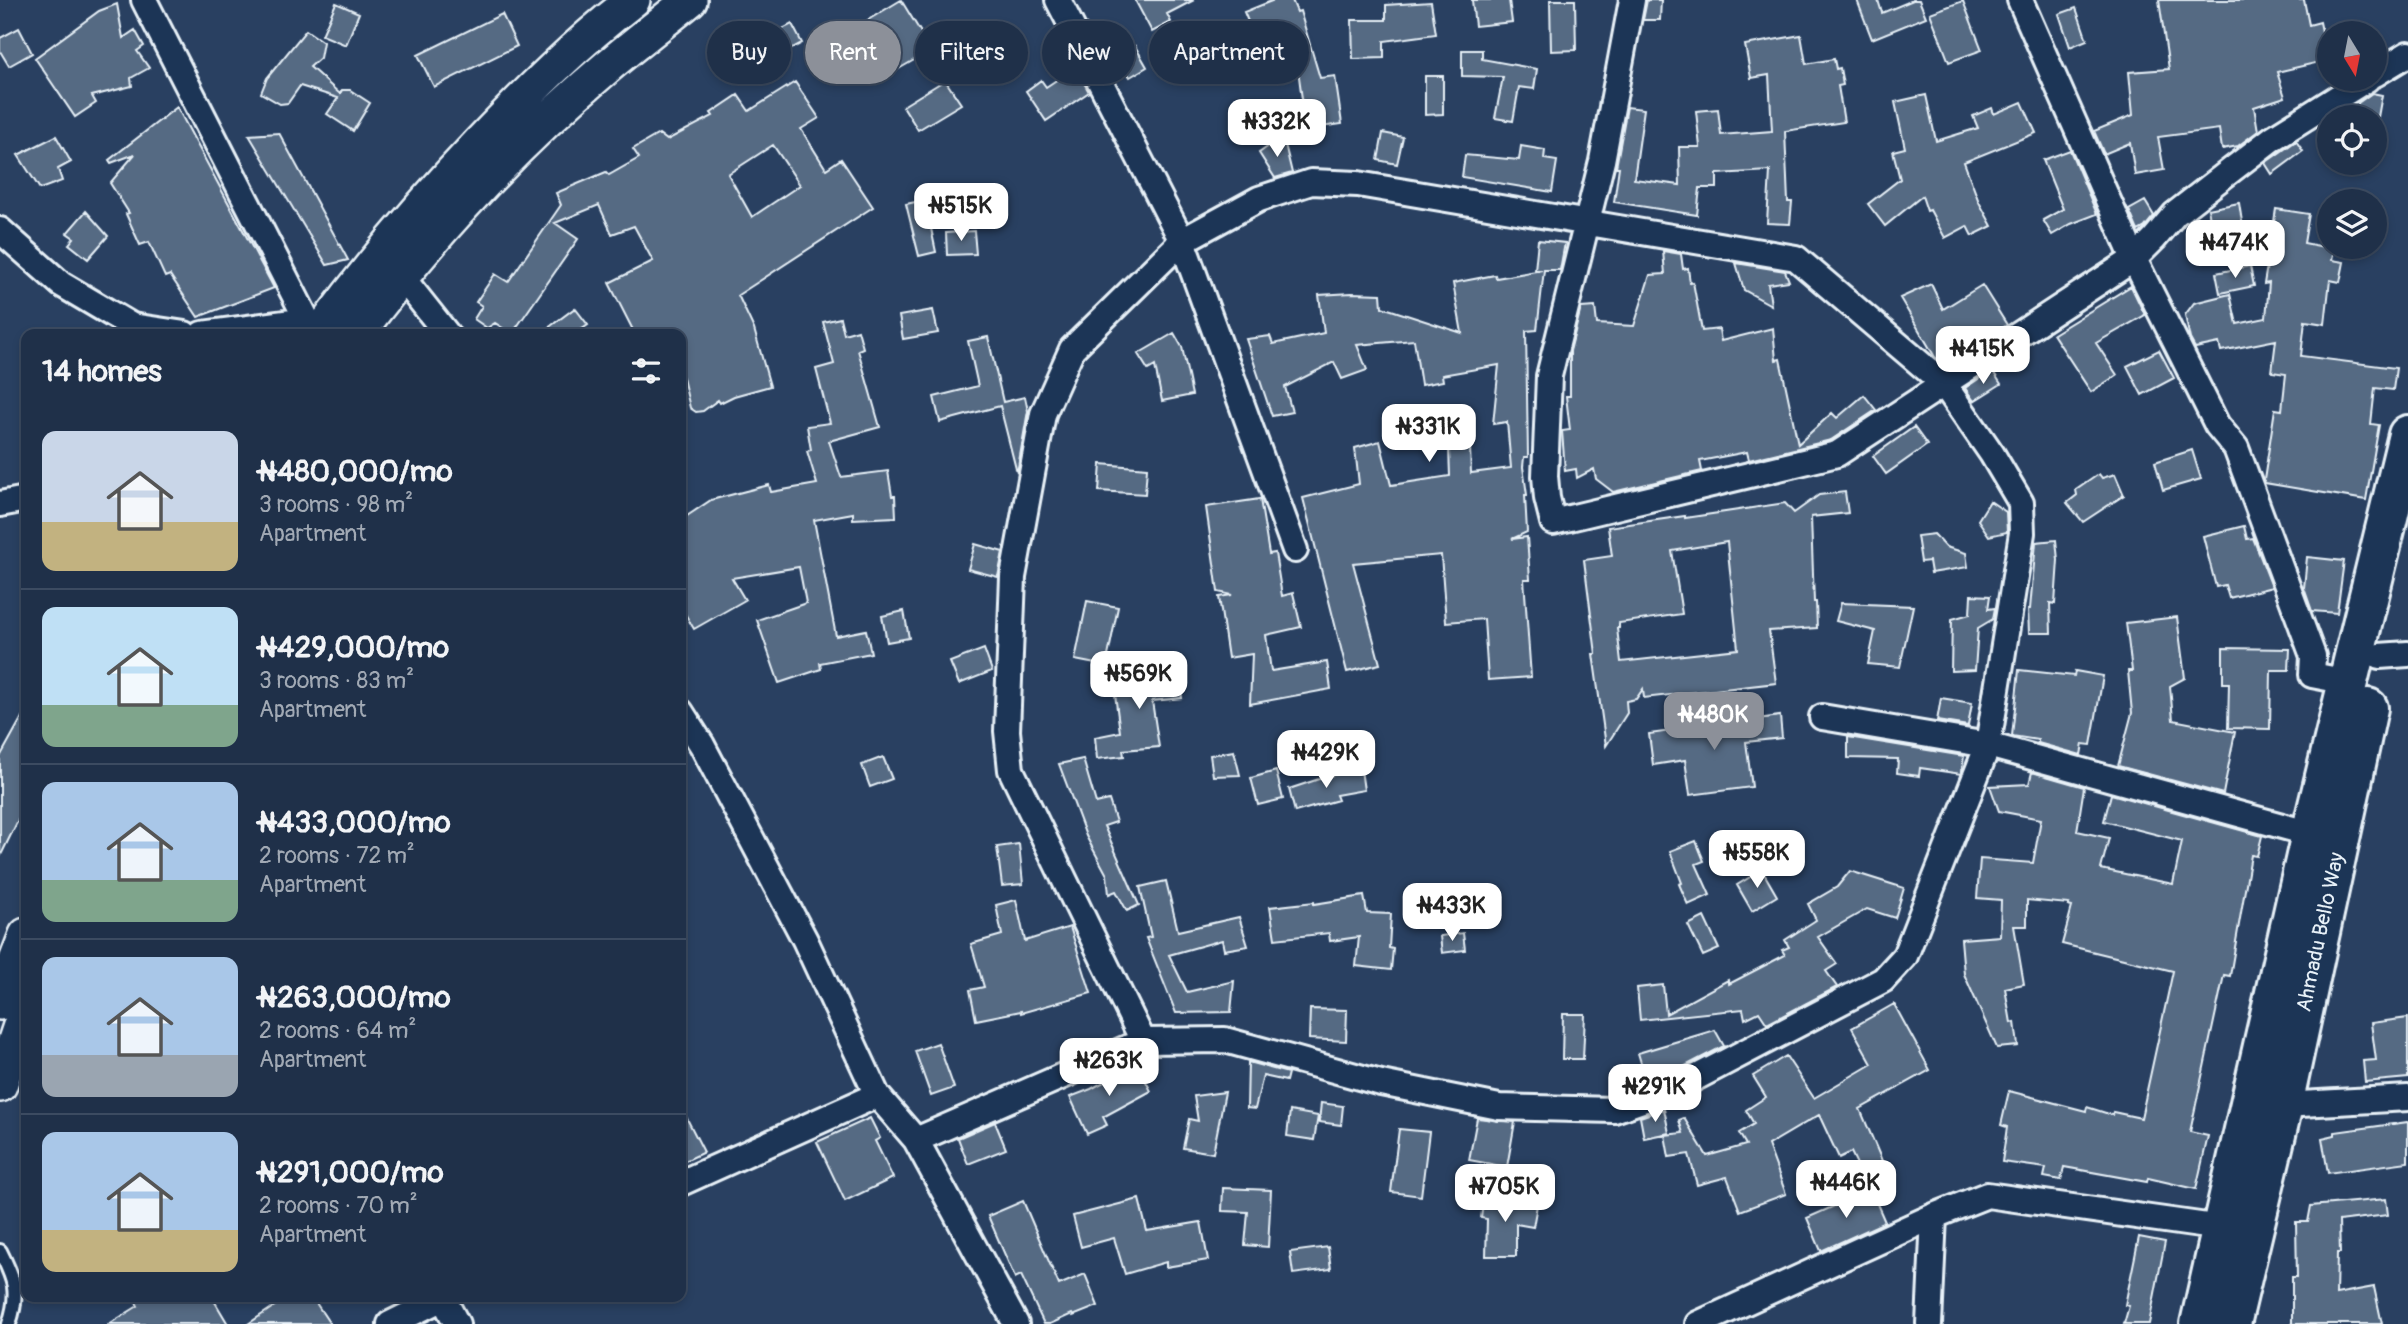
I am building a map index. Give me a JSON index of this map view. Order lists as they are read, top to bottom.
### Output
{
  "streets": {
    "main road": ["Ahmadu Bello Way"]
  },
  "north": "bottom",
  "page": {
    "chip": [
      "Buy",
      "Rent",
      "Filters",
      "New",
      "Apartment"
    ],
    "price": [
      "₦332K",
      "₦515K",
      "₦474K",
      "₦415K",
      "₦331K",
      "₦569K",
      "₦480K",
      "₦429K",
      "₦558K",
      "₦433K",
      "₦263K",
      "₦291K",
      "₦446K",
      "₦705K"
    ],
    "heading": "14 homes",
    "list": [
      {
        "name": "₦480,000/mo",
        "note": "3 rooms · 98 m² · Apartment"
      },
      {
        "name": "₦429,000/mo",
        "note": "3 rooms · 83 m² · Apartment"
      },
      {
        "name": "₦433,000/mo",
        "note": "2 rooms · 72 m² · Apartment"
      },
      {
        "name": "₦263,000/mo",
        "note": "2 rooms · 64 m² · Apartment"
      },
      {
        "name": "₦291,000/mo",
        "note": "2 rooms · 70 m² · Apartment"
      }
    ]
  }
}
